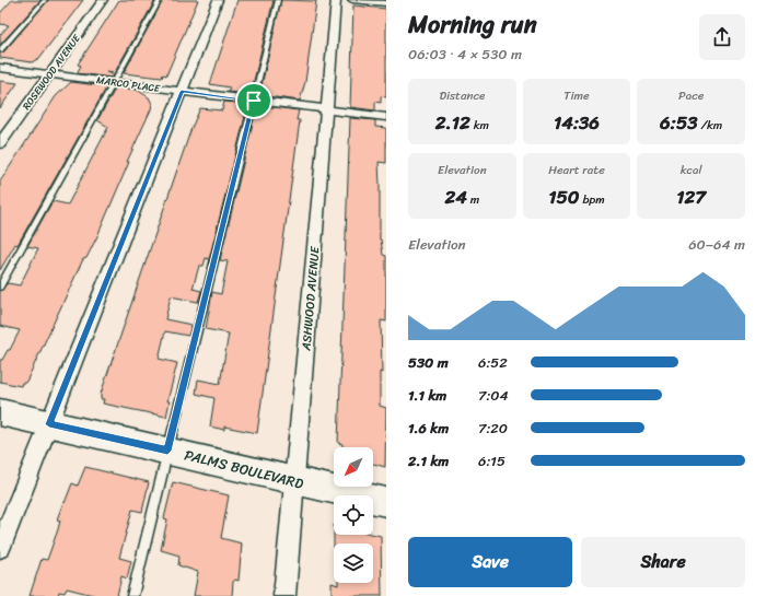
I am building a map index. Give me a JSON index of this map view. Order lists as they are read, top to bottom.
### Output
{
  "streets": {
    "street": [
      "ROSEWOOD AVENUE",
      "MARCO PLACE",
      "ASHWOOD AVENUE",
      "PALMS BOULEVARD"
    ]
  },
  "crossings": [
    ["ROSEWOOD AVENUE", "MARCO PLACE"],
    ["MARCO PLACE", "ASHWOOD AVENUE"],
    ["ASHWOOD AVENUE", "PALMS BOULEVARD"]
  ],
  "north": "bottom left",
  "page": {
    "heading": ["Morning run", "06:03 · 4 × 530 m"],
    "stats": [
      ["Distance", "2.12 km"],
      ["Time", "14:36"],
      ["Pace", "6:53 /km"],
      ["Elevation", "24 m"],
      ["Heart rate", "150 bpm"],
      ["kcal", "127"]
    ],
    "chart": ["Elevation", "60–64 m"],
    "list": [
      {
        "name": "530 m",
        "note": "6:52"
      },
      {
        "name": "1.1 km",
        "note": "7:04"
      },
      {
        "name": "1.6 km",
        "note": "7:20"
      },
      {
        "name": "2.1 km",
        "note": "6:15"
      }
    ],
    "buttons": ["Save", "Share"]
  }
}
